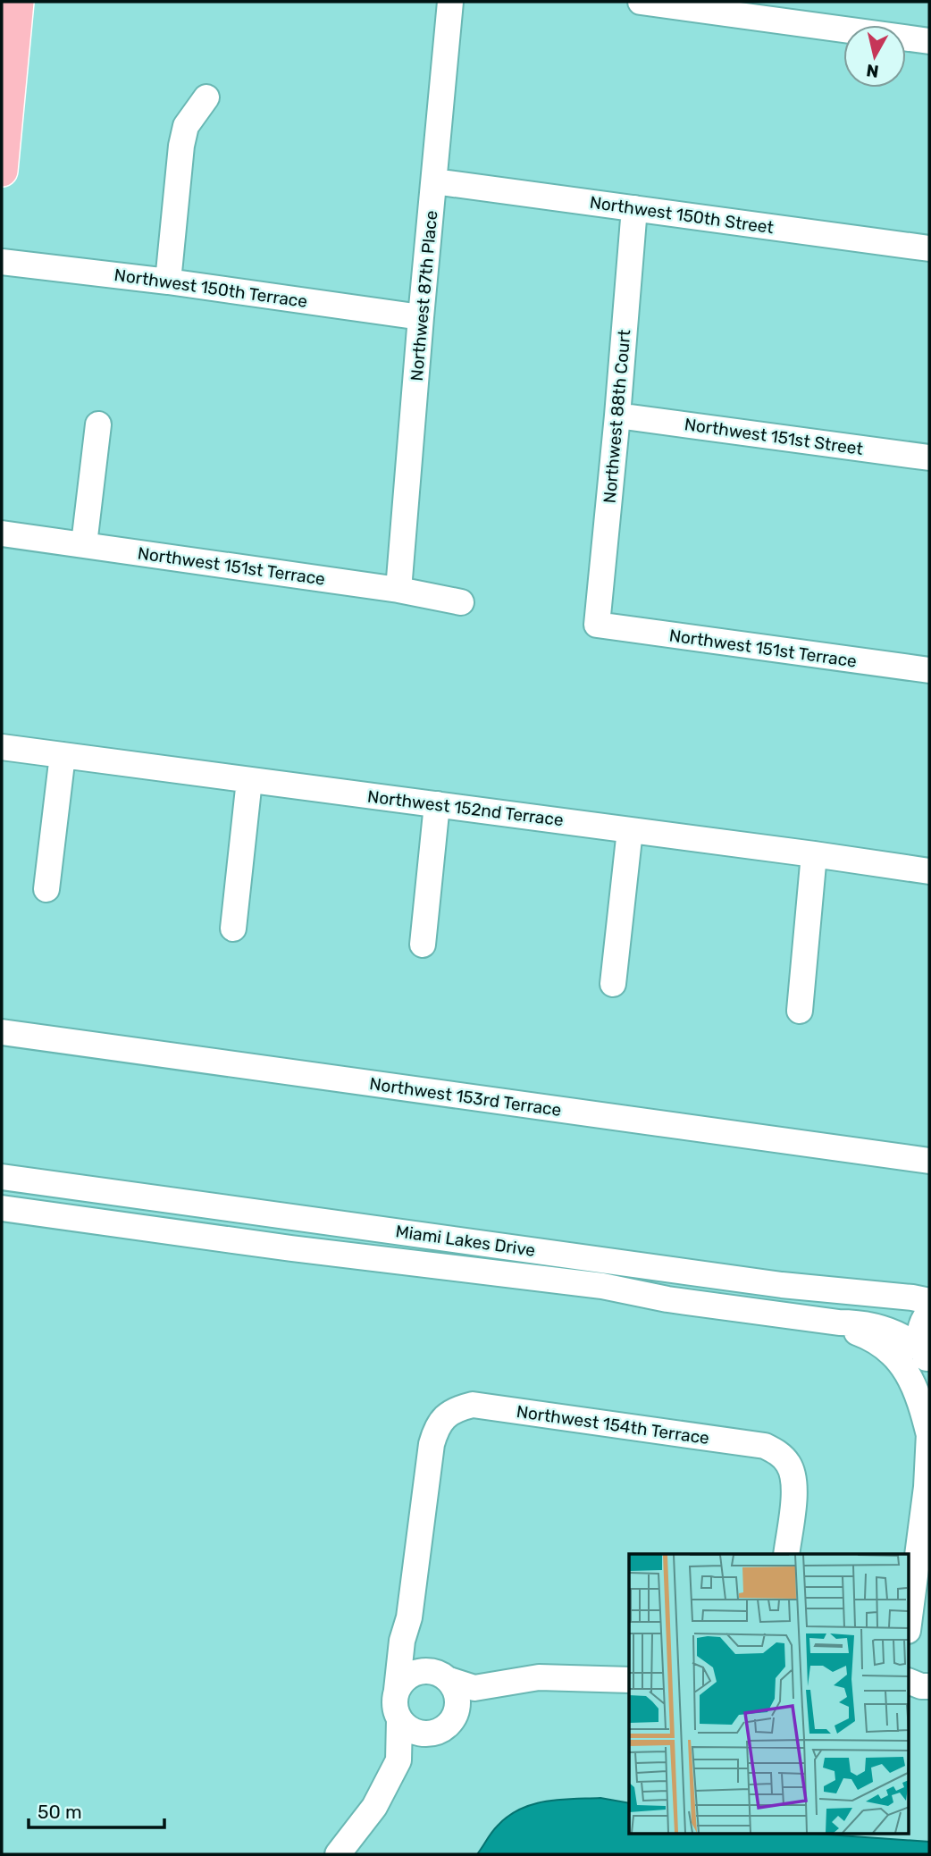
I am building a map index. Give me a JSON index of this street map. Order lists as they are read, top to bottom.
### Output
{
  "streets": {
    "street": [
      "Northwest 150th Street",
      "Northwest 150th Terrace",
      "Northwest 87th Place",
      "Northwest 88th Court",
      "Northwest 151st Street",
      "Northwest 151st Terrace",
      "Northwest 152nd Terrace",
      "Northwest 153rd Terrace",
      "Miami Lakes Drive",
      "Northwest 154th Terrace"
    ]
  },
  "crossings": [
    ["Northwest 150th Street", "Northwest 87th Place"],
    ["Northwest 150th Street", "Northwest 88th Court"],
    ["Northwest 150th Terrace", "Northwest 87th Place"],
    ["Northwest 87th Place", "Northwest 151st Terrace"],
    ["Northwest 88th Court", "Northwest 151st Street"],
    ["Northwest 88th Court", "Northwest 151st Terrace"]
  ],
  "scale_bar": "50 m",
  "north": "bottom"
}
